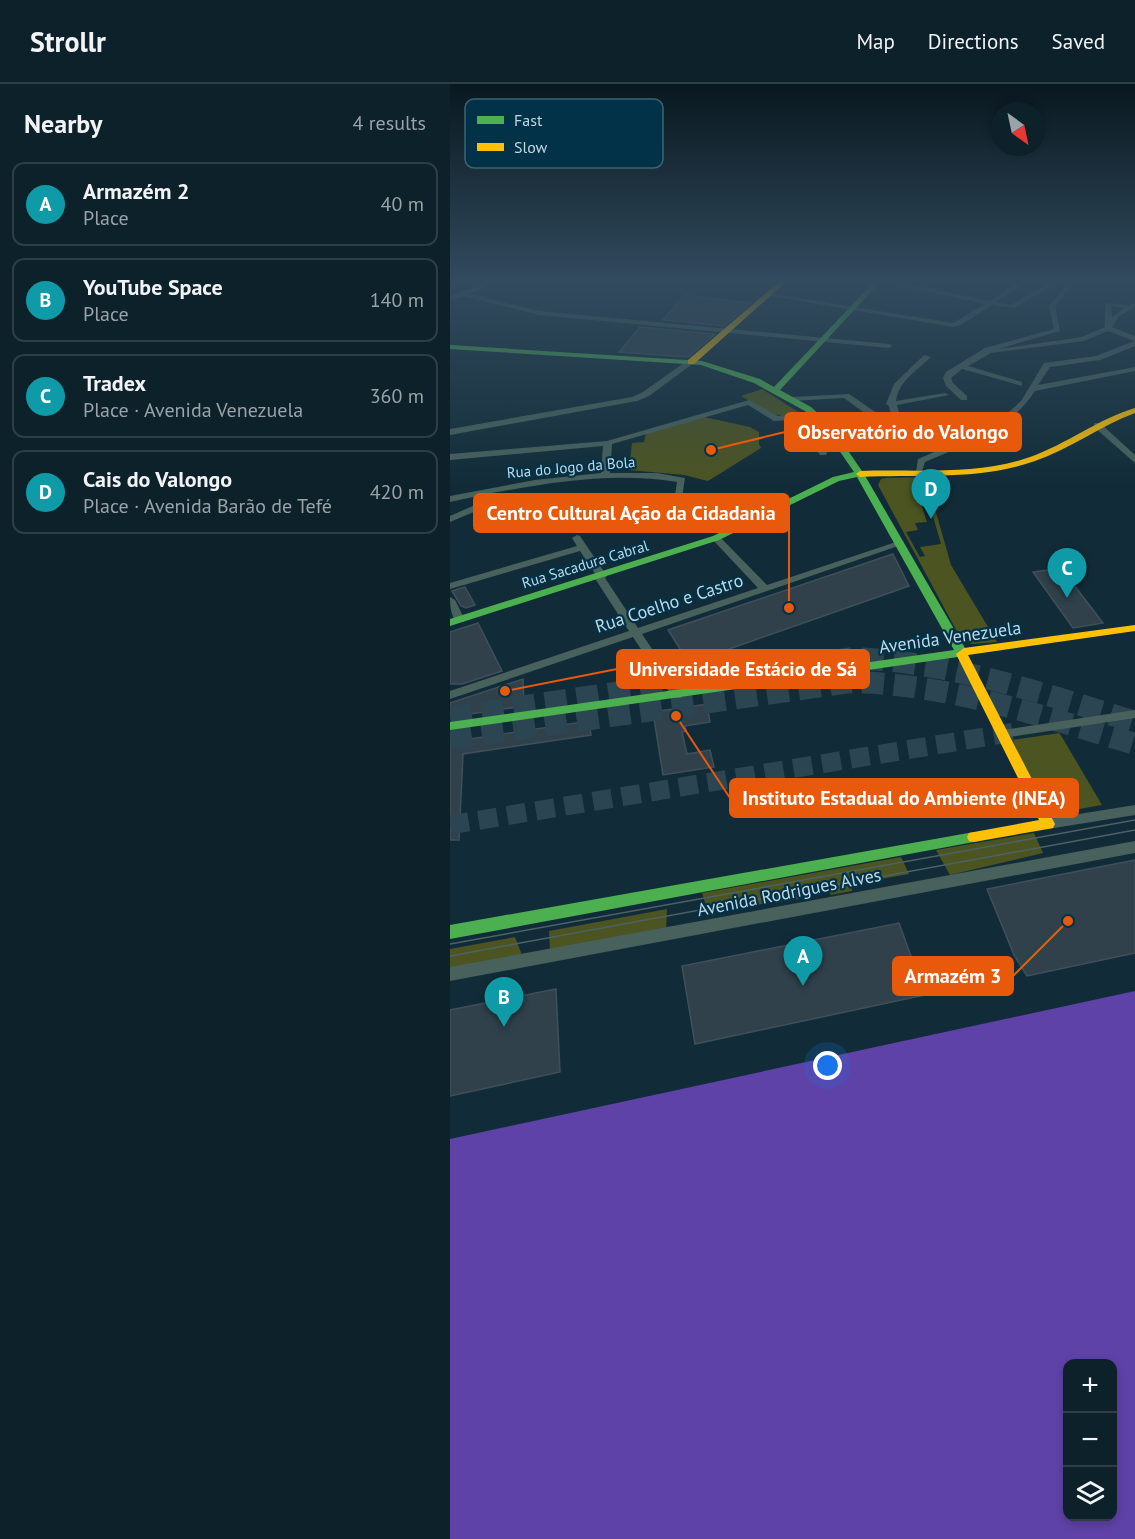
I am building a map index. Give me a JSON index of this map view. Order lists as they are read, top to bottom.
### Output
{
  "streets": {
    "main road": ["Rua Sacadura Cabral", "Avenida Venezuela", "Avenida Rodrigues Alves"],
    "street": ["Rua do Jogo da Bola", "Rua Coelho e Castro"]
  },
  "places": [
    "Observatório do Valongo",
    "Centro Cultural Ação da Cidadania",
    "Universidade Estácio de Sá",
    "Instituto Estadual do Ambiente (INEA)",
    "Armazém 3"
  ],
  "legend": ["Fast", "Slow"],
  "north": "bottom right",
  "page": {
    "header": "Strollr",
    "nav": ["Map", "Directions", "Saved"],
    "heading": ["Nearby", "4 results"],
    "list": [
      {
        "mark": "A",
        "name": "Armazém 2",
        "note": "Place",
        "value": "40 m"
      },
      {
        "mark": "B",
        "name": "YouTube Space",
        "note": "Place",
        "value": "140 m"
      },
      {
        "mark": "C",
        "name": "Tradex",
        "note": "Place · Avenida Venezuela",
        "value": "360 m"
      },
      {
        "mark": "D",
        "name": "Cais do Valongo",
        "note": "Place · Avenida Barão de Tefé",
        "value": "420 m"
      }
    ],
    "pins": [
      "D",
      "C",
      "A",
      "B"
    ],
    "map_buttons": ["+", "−"]
  }
}
